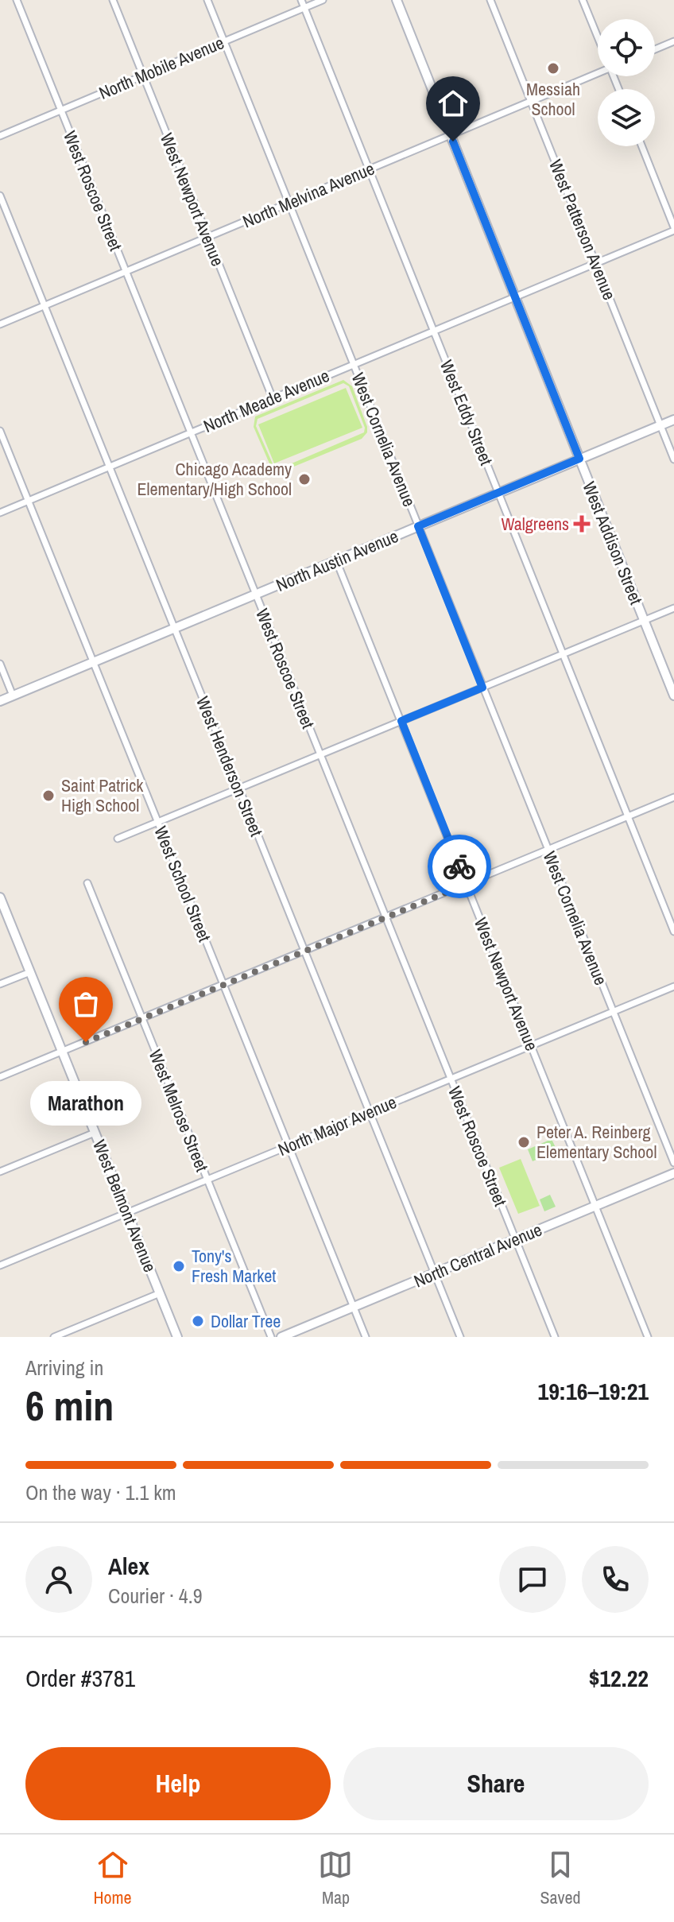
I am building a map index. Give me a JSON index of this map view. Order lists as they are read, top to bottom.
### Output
{
  "streets": {
    "street": [
      "North Mobile Avenue",
      "West Roscoe Street",
      "North Melvina Avenue",
      "West Newport Avenue",
      "West Patterson Avenue",
      "North Meade Avenue",
      "West Eddy Street",
      "West Cornelia Avenue",
      "West Addison Street",
      "North Austin Avenue",
      "West Henderson Street",
      "West School Street",
      "West Melrose Street",
      "North Major Avenue",
      "West Belmont Avenue",
      "North Central Avenue"
    ]
  },
  "crossings": [
    ["North Mobile Avenue", "West Roscoe Street"],
    ["North Mobile Avenue", "West Newport Avenue"],
    ["North Mobile Avenue", "West Eddy Street"],
    ["North Mobile Avenue", "West Cornelia Avenue"],
    ["West Roscoe Street", "North Melvina Avenue"],
    ["West Roscoe Street", "North Meade Avenue"],
    ["West Roscoe Street", "North Austin Avenue"],
    ["West Roscoe Street", "North Major Avenue"],
    ["West Roscoe Street", "North Central Avenue"],
    ["North Melvina Avenue", "West Newport Avenue"],
    ["North Melvina Avenue", "West Patterson Avenue"],
    ["North Melvina Avenue", "West Eddy Street"],
    ["North Melvina Avenue", "West Cornelia Avenue"],
    ["North Melvina Avenue", "West Addison Street"],
    ["North Melvina Avenue", "West Henderson Street"],
    ["West Newport Avenue", "North Meade Avenue"],
    ["West Newport Avenue", "North Austin Avenue"],
    ["West Newport Avenue", "North Major Avenue"],
    ["West Newport Avenue", "North Central Avenue"],
    ["West Patterson Avenue", "North Meade Avenue"],
    ["West Patterson Avenue", "North Austin Avenue"],
    ["North Meade Avenue", "West Eddy Street"],
    ["North Meade Avenue", "West Cornelia Avenue"],
    ["North Meade Avenue", "West Addison Street"],
    ["North Meade Avenue", "West Henderson Street"],
    ["North Meade Avenue", "West School Street"],
    ["West Eddy Street", "North Austin Avenue"],
    ["West Cornelia Avenue", "North Austin Avenue"],
    ["West Cornelia Avenue", "North Major Avenue"],
    ["West Addison Street", "North Austin Avenue"],
    ["North Austin Avenue", "West Henderson Street"],
    ["North Austin Avenue", "West School Street"],
    ["West Henderson Street", "North Major Avenue"],
    ["West Henderson Street", "North Central Avenue"],
    ["West School Street", "North Major Avenue"],
    ["West School Street", "North Central Avenue"],
    ["West Melrose Street", "North Major Avenue"],
    ["North Major Avenue", "West Belmont Avenue"]
  ],
  "places": {
    "other": [
      "Messiah School",
      "Chicago Academy Elementary/High School",
      "Saint Patrick High School",
      "Marathon",
      "Peter A. Reinberg Elementary School",
      "Tony's Fresh Market",
      "Dollar Tree"
    ],
    "health": ["Walgreens"]
  },
  "page": {
    "bubble": "Marathon",
    "heading": ["6 min", "Arriving in", "19:16–19:21"],
    "panel": [
      "Alex",
      "Courier · 4.9",
      "Order #3781",
      "$12.22"
    ],
    "bar": "On the way · 1.1 km",
    "buttons": ["Help", "Share"],
    "tabs": ["Home", "Map", "Saved"]
  }
}
